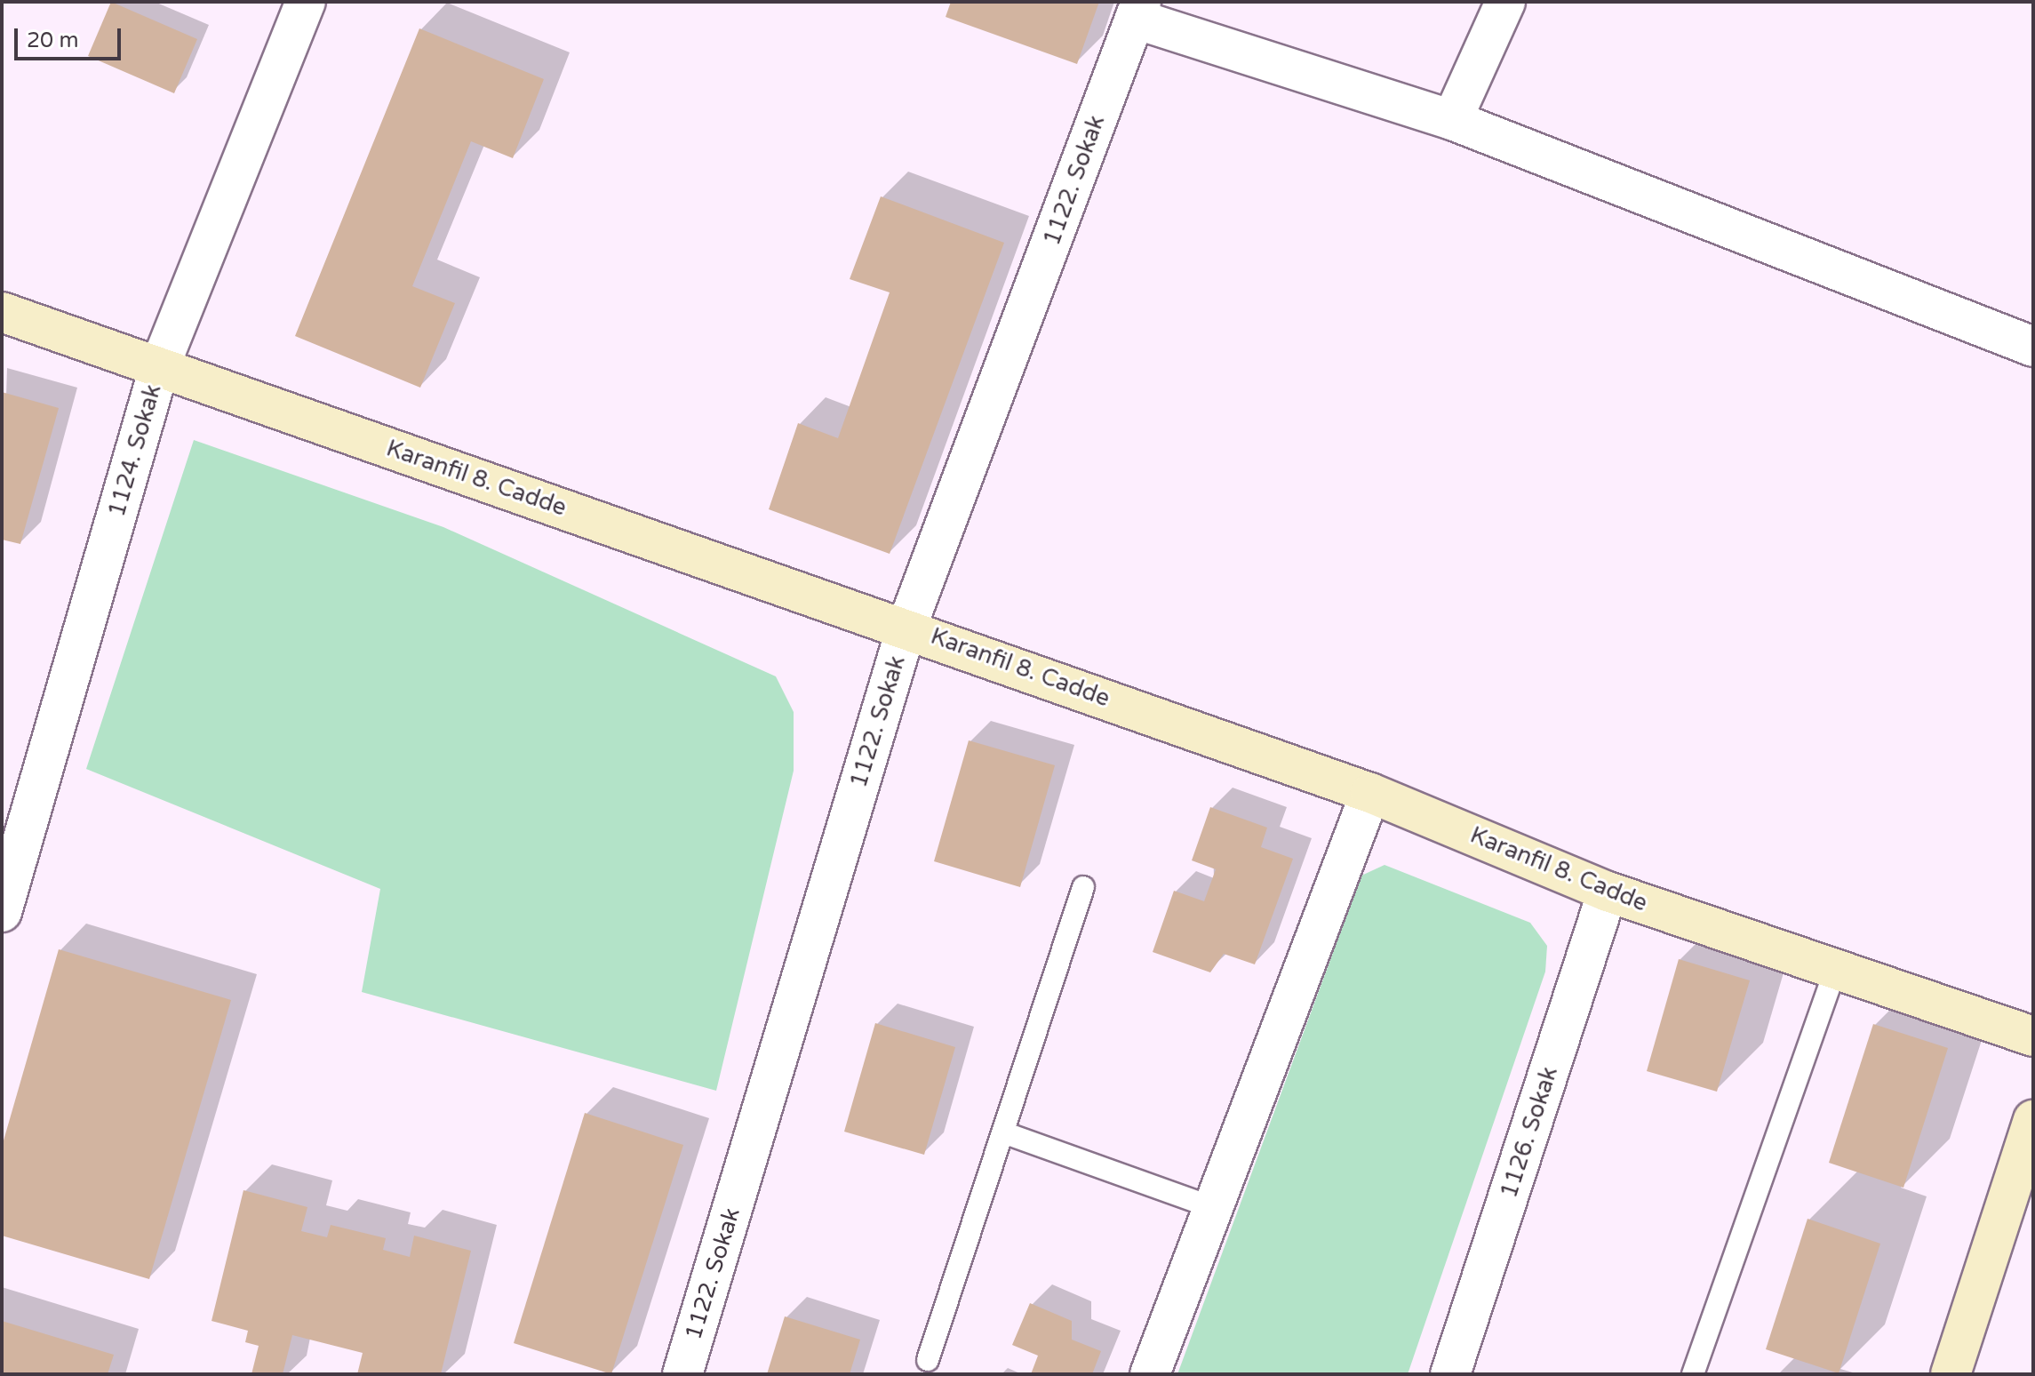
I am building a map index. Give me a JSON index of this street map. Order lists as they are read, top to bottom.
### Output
{
  "streets": {
    "street": [
      "1122. Sokak",
      "1124. Sokak",
      "Karanfil 8. Cadde",
      "1126. Sokak"
    ]
  },
  "crossings": [
    ["1122. Sokak", "Karanfil 8. Cadde"],
    ["1124. Sokak", "Karanfil 8. Cadde"],
    ["Karanfil 8. Cadde", "1126. Sokak"]
  ],
  "scale_bar": "20 m"
}
